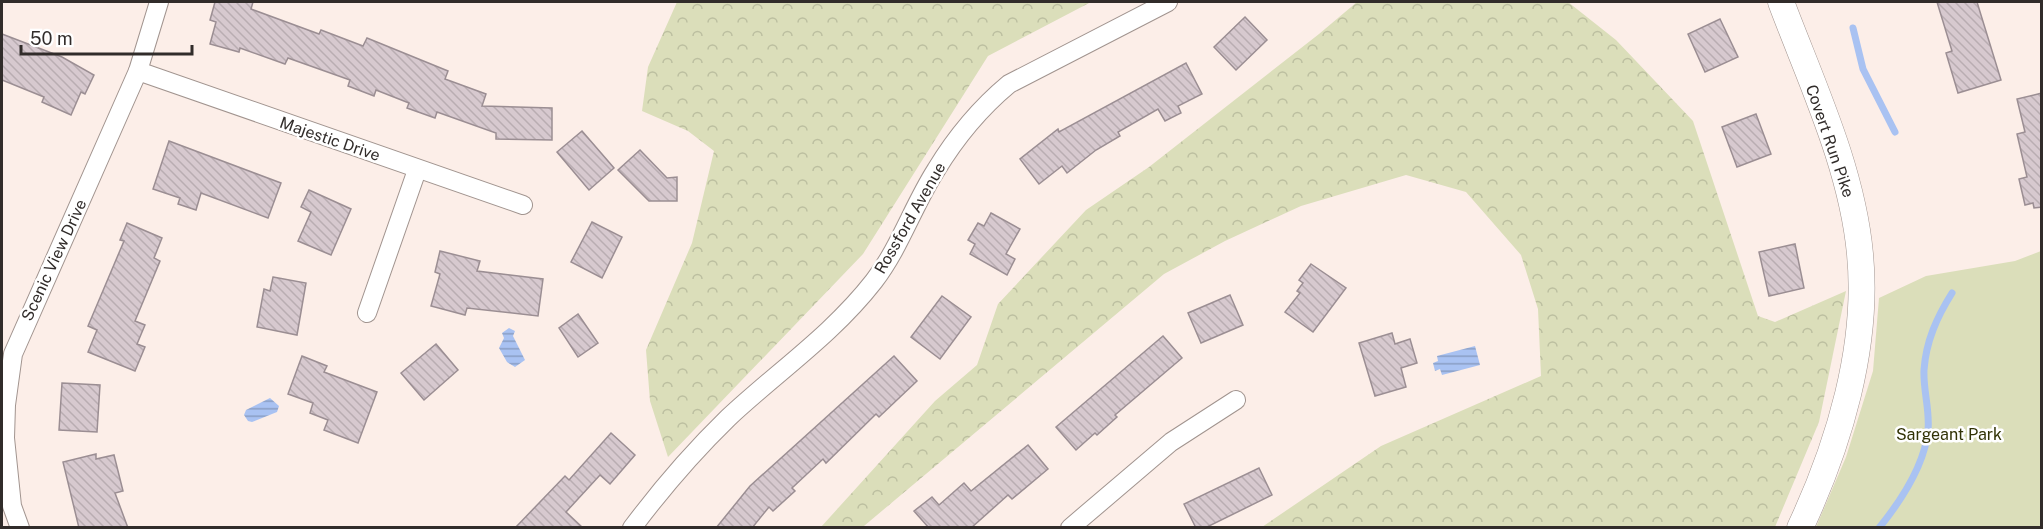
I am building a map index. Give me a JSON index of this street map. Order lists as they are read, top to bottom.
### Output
{
  "streets": {
    "street": [
      "Majestic Drive",
      "Covert Run Pike",
      "Rossford Avenue",
      "Scenic View Drive"
    ]
  },
  "crossings": [
    ["Majestic Drive", "Scenic View Drive"]
  ],
  "parks": ["Sargeant Park"],
  "scale_bar": "50 m"
}
